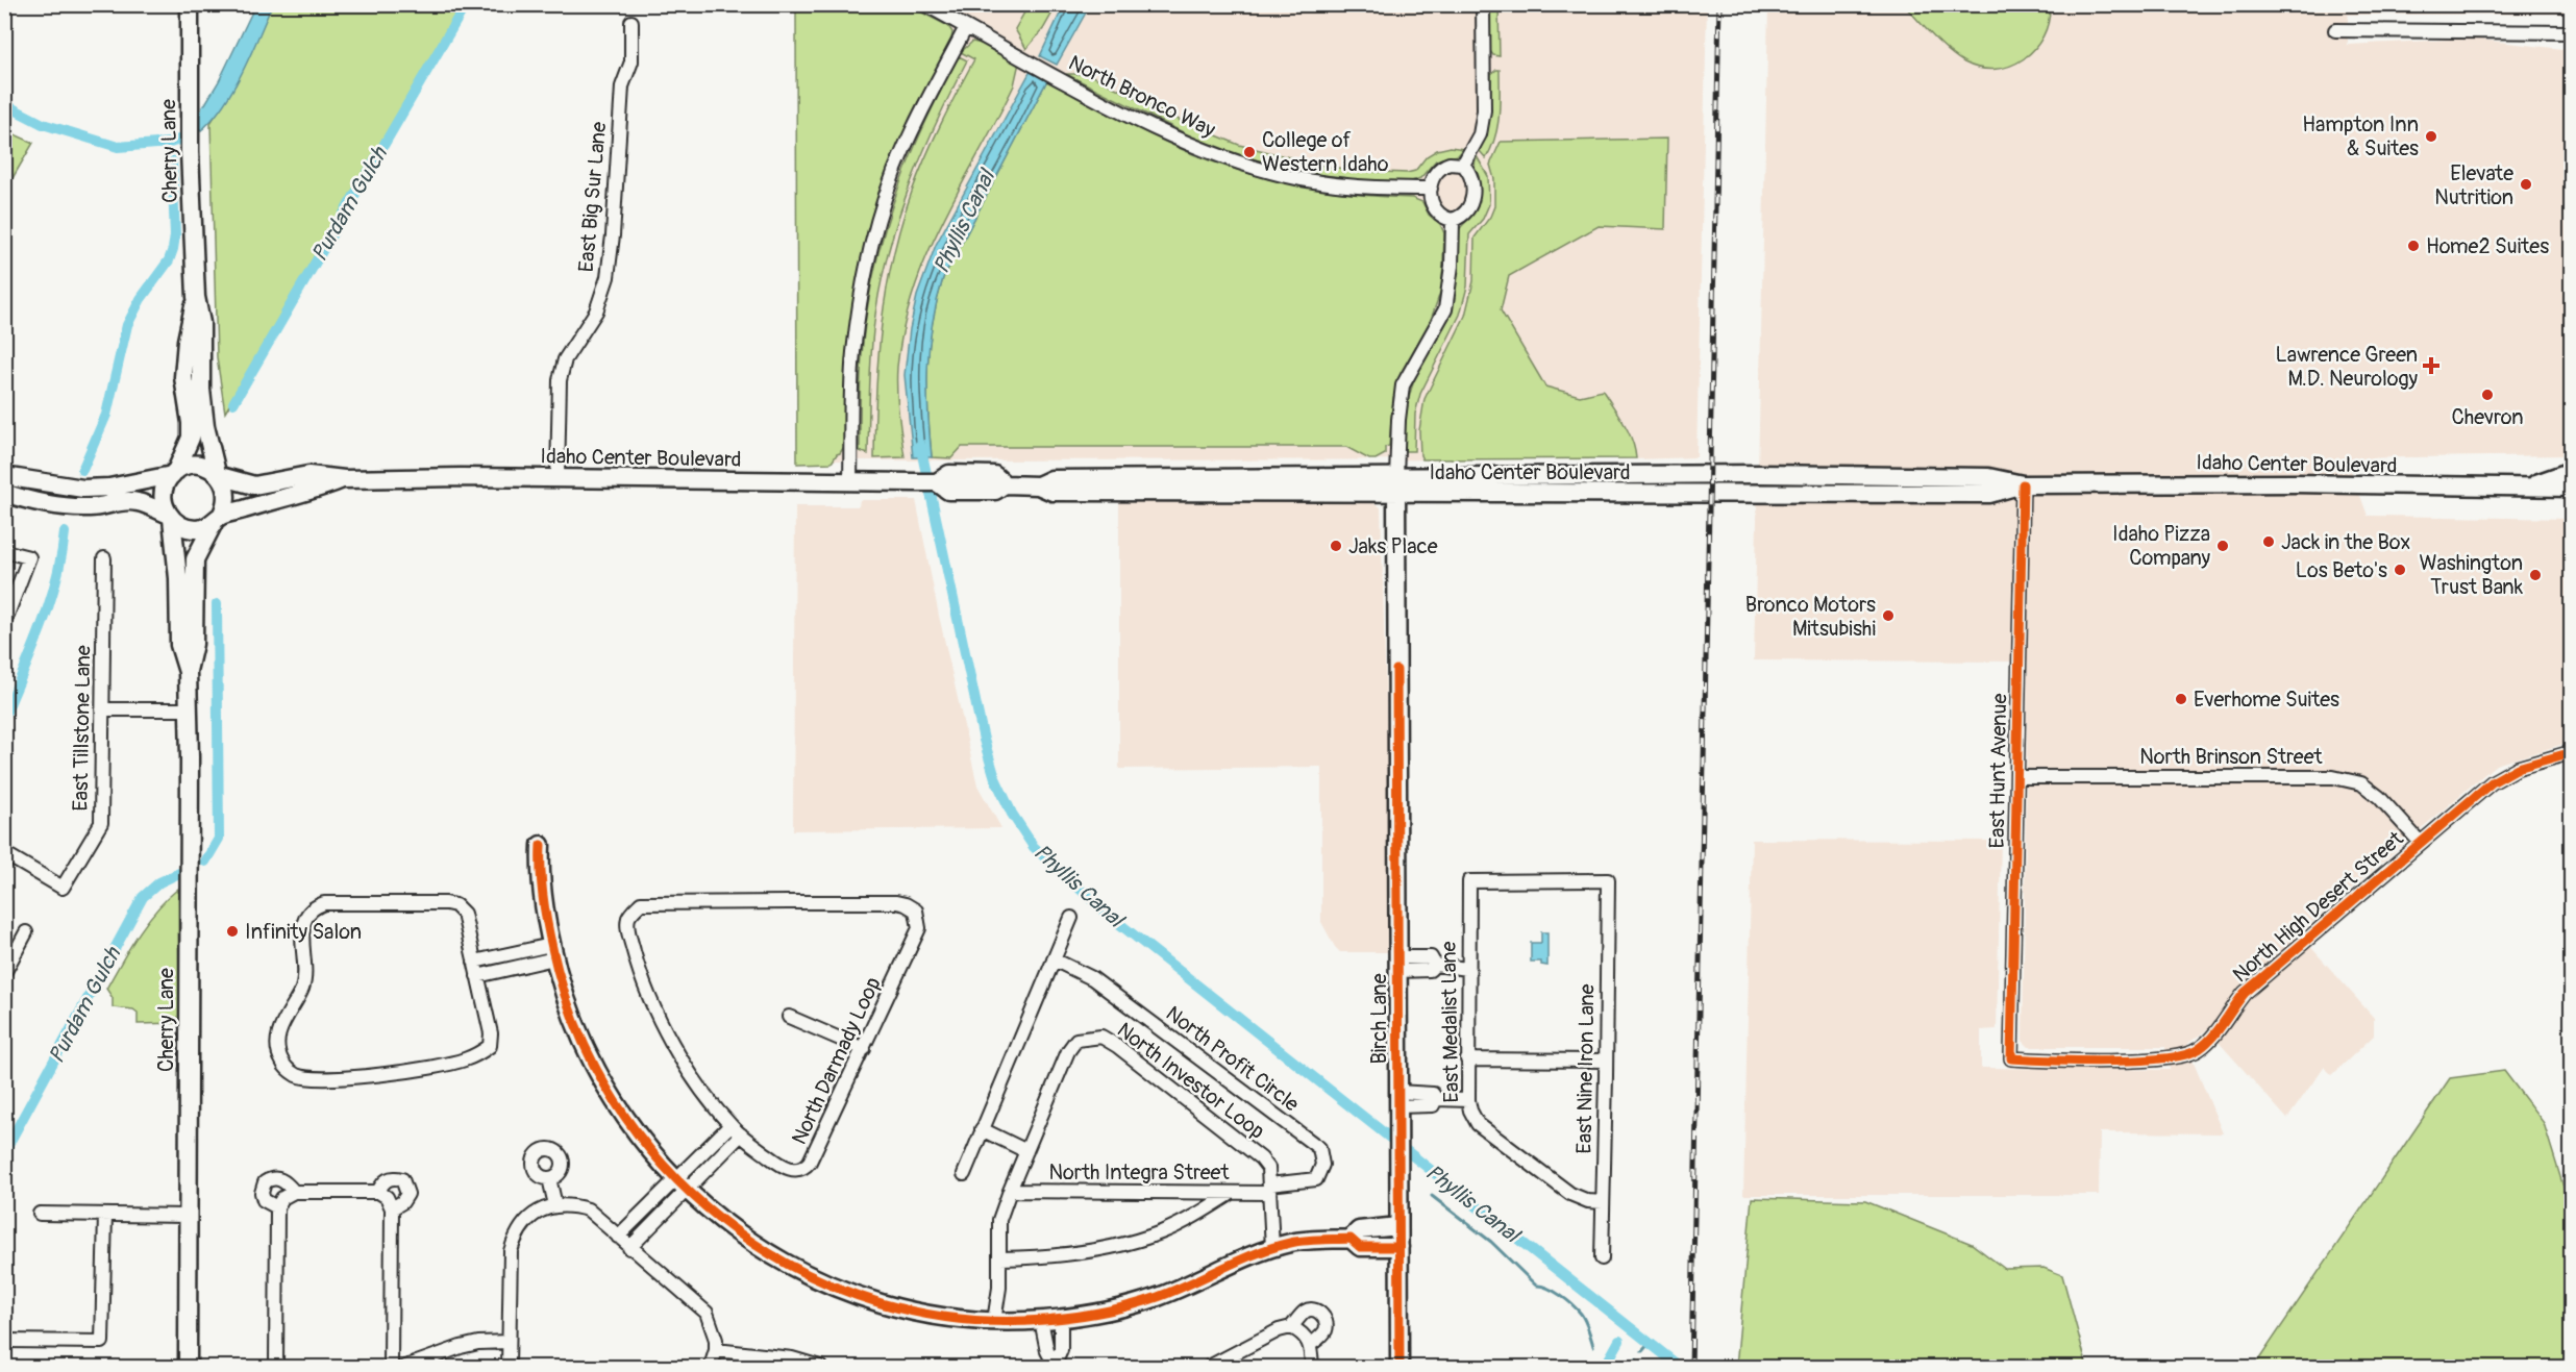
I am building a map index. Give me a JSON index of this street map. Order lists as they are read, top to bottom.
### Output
{
  "streets": {
    "main road": ["Cherry Lane", "Idaho Center Boulevard", "Birch Lane"],
    "street": [
      "North Bronco Way",
      "East Big Sur Lane",
      "East Tillstone Lane",
      "North Brinson Street",
      "East Hunt Avenue",
      "North High Desert Street",
      "East Medalist Lane",
      "North Profit Circle",
      "North Darmady Loop",
      "East Nine Iron Lane",
      "North Investor Loop",
      "North Integra Street"
    ]
  },
  "crossings": [
    ["Cherry Lane", "Idaho Center Boulevard"],
    ["East Big Sur Lane", "Idaho Center Boulevard"],
    ["Idaho Center Boulevard", "East Hunt Avenue"],
    ["Idaho Center Boulevard", "Birch Lane"],
    ["North Brinson Street", "East Hunt Avenue"],
    ["North Brinson Street", "North High Desert Street"],
    ["East Hunt Avenue", "North High Desert Street"],
    ["East Medalist Lane", "East Nine Iron Lane"],
    ["North Profit Circle", "North Investor Loop"],
    ["North Profit Circle", "North Integra Street"],
    ["North Investor Loop", "North Integra Street"]
  ],
  "water": ["Purdam Gulch", "Phyllis Canal"],
  "places": {
    "other": [
      "Hampton Inn & Suites",
      "College of Western Idaho",
      "Elevate Nutrition",
      "Home2 Suites",
      "Chevron",
      "Jack in the Box",
      "Jaks Place",
      "Idaho Pizza Company",
      "Los Beto's",
      "Washington Trust Bank",
      "Bronco Motors Mitsubishi",
      "Everhome Suites",
      "Infinity Salon"
    ],
    "health": ["Lawrence Green M.D. Neurology"]
  }
}
